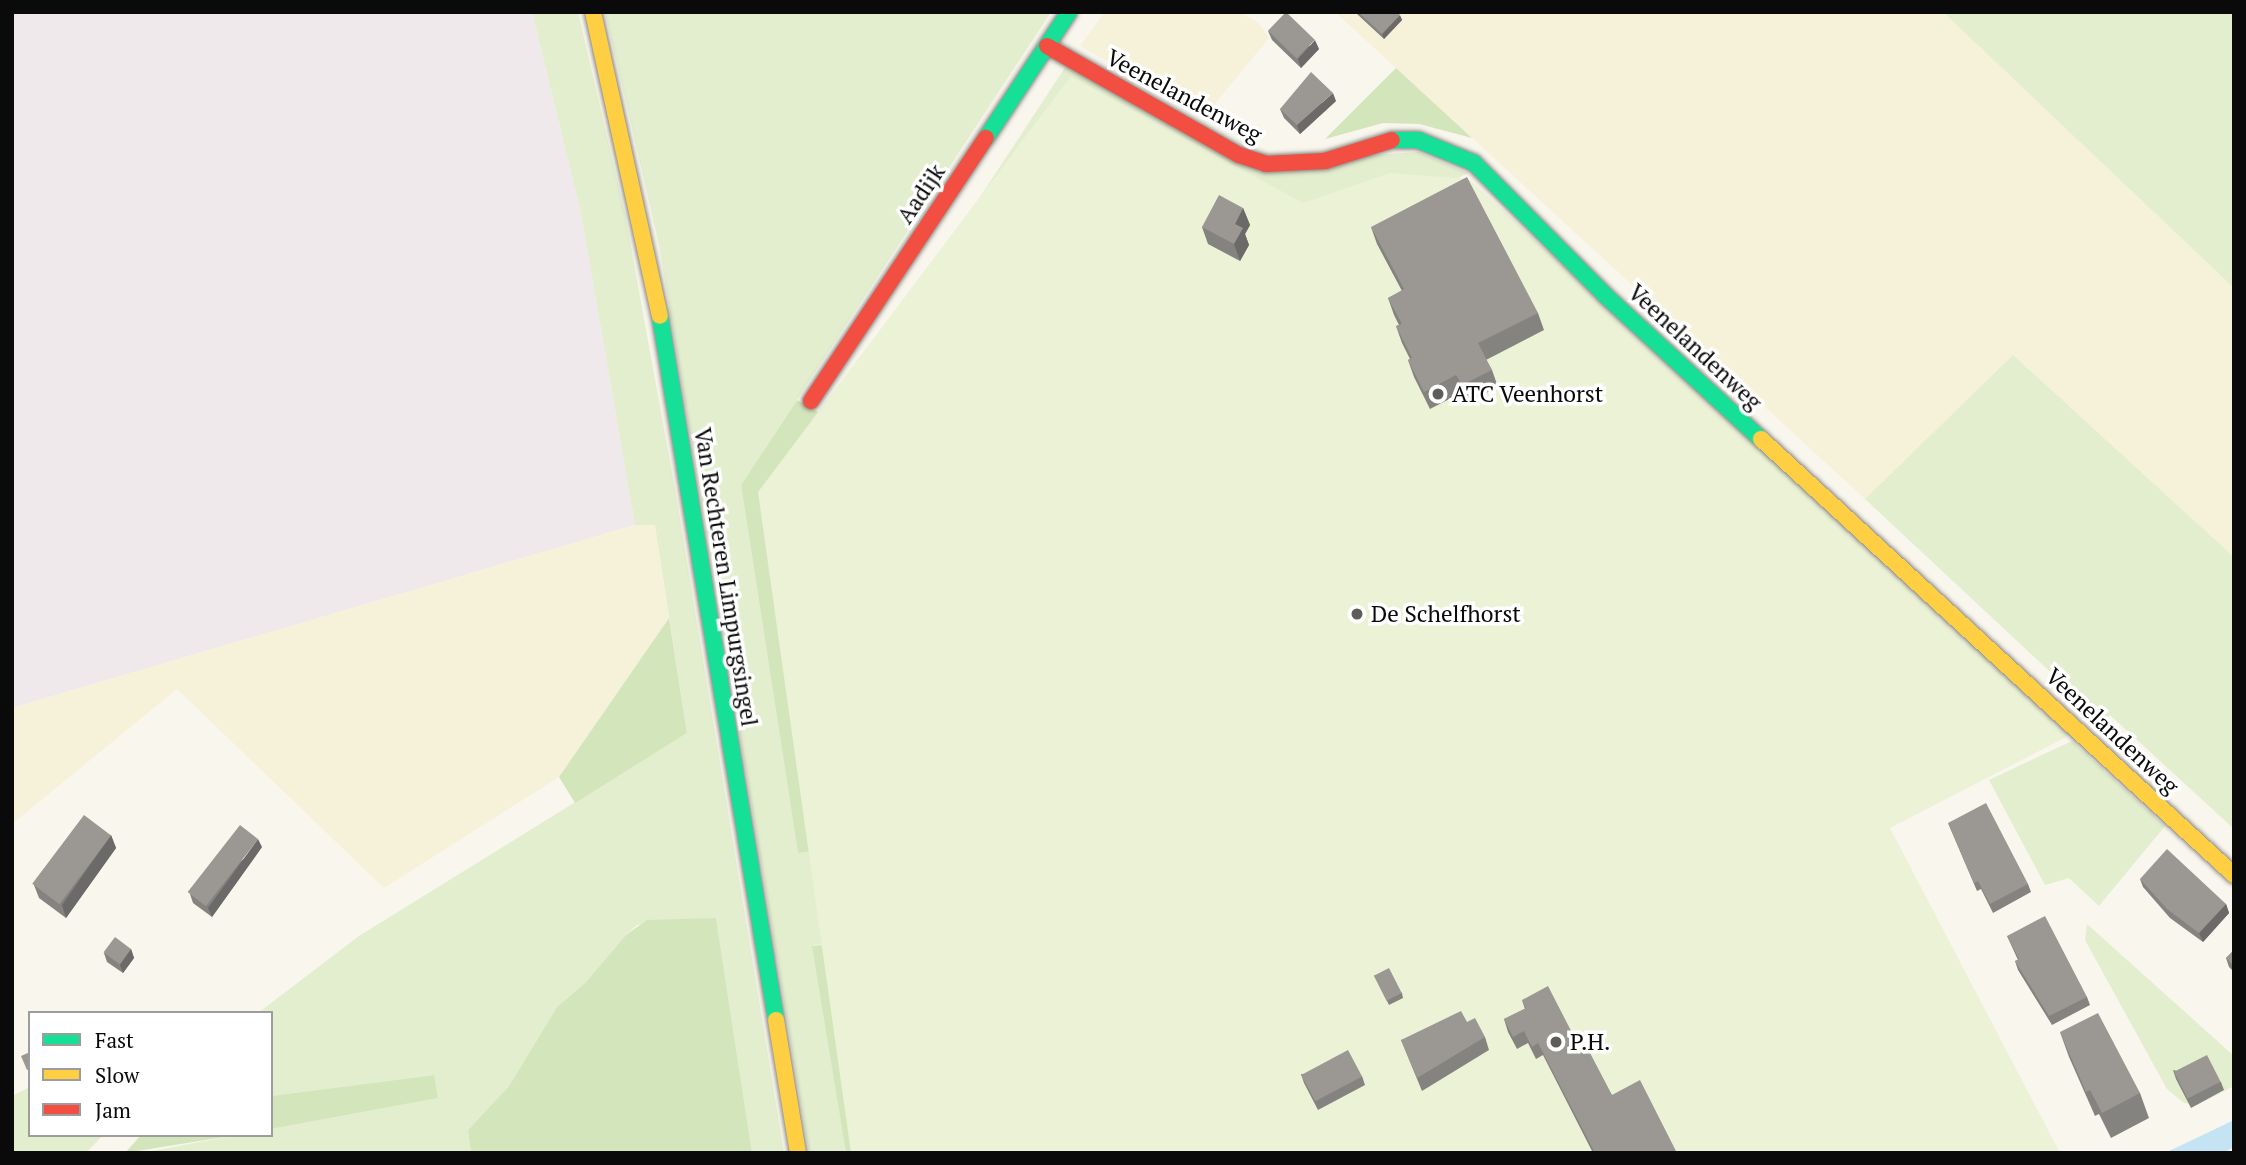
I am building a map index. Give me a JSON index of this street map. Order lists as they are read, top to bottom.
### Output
{
  "streets": {
    "street": ["Veenelandenweg", "Aadijk", "Van Rechteren Limpurgsingel"]
  },
  "crossings": [
    ["Veenelandenweg", "Aadijk"]
  ],
  "places": ["ATC Veenhorst", "De Schelfhorst", "P.H."],
  "legend": ["Fast", "Slow", "Jam"]
}
